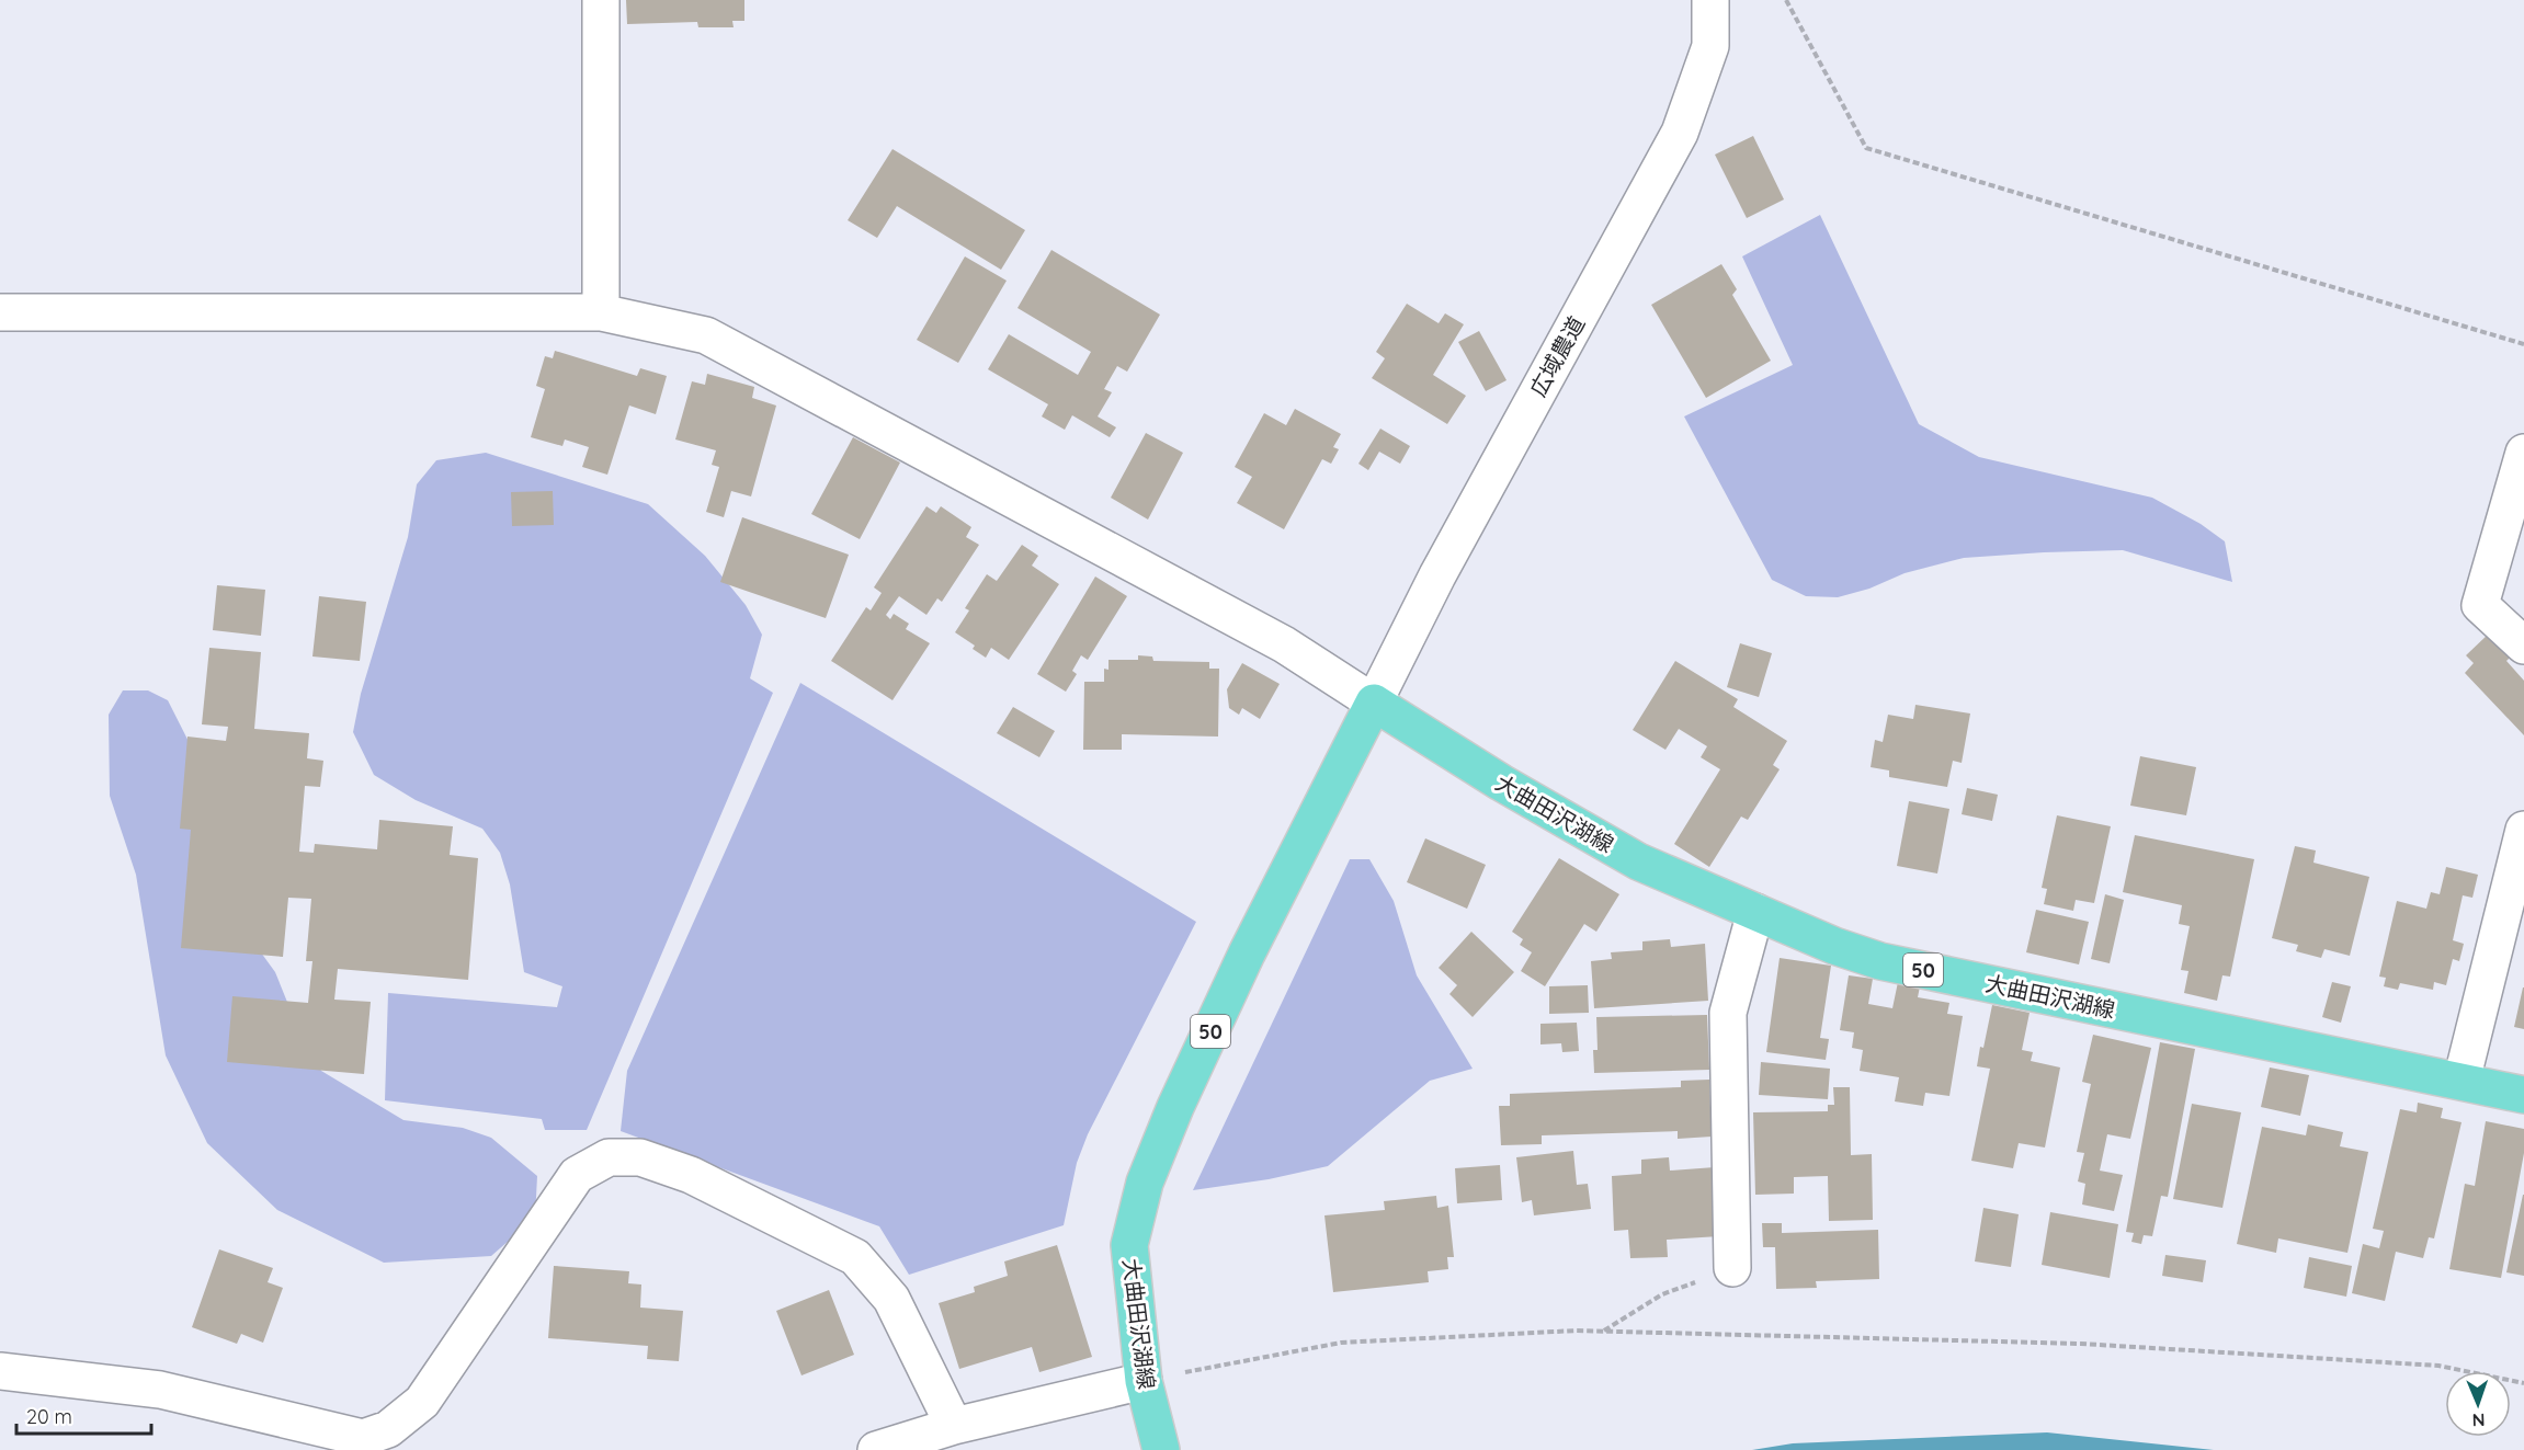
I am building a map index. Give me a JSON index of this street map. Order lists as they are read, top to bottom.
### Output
{
  "streets": {
    "main road": ["大曲田沢湖線", "50"],
    "street": ["広域農道"]
  },
  "crossings": [
    ["広域農道", "大曲田沢湖線"]
  ],
  "scale_bar": "20 m",
  "north": "bottom"
}
